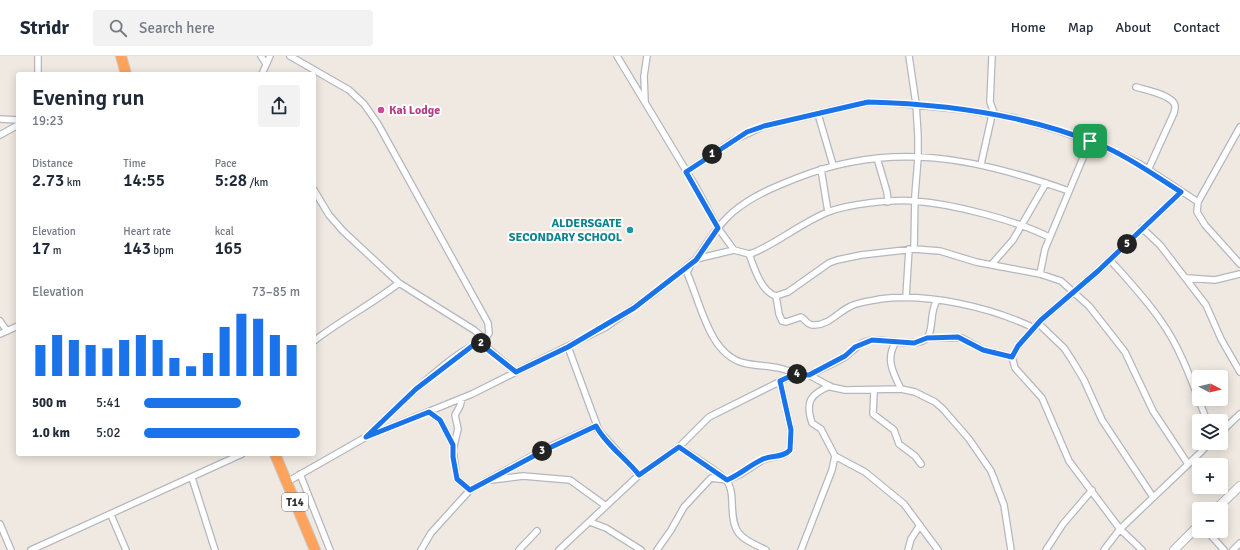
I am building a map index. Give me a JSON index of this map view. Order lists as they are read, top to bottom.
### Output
{
  "streets": {
    "highway": ["T14"]
  },
  "places": ["Kai Lodge", "ALDERSGATE SECONDARY SCHOOL"],
  "north": "right",
  "page": {
    "header": "Stridr",
    "search": "Search here",
    "nav": [
      "Home",
      "Map",
      "About",
      "Contact"
    ],
    "heading": ["Evening run", "19:23"],
    "stats": [
      ["Distance", "2.73 km"],
      ["Time", "14:55"],
      ["Pace", "5:28 /km"],
      ["Elevation", "17 m"],
      ["Heart rate", "143 bpm"],
      ["kcal", "165"]
    ],
    "pins": [
      "1",
      "5",
      "2",
      "4",
      "3"
    ],
    "chart": ["Elevation", "73–85 m"],
    "map_buttons": ["+", "−"],
    "list": [
      {
        "name": "500 m",
        "note": "5:41"
      },
      {
        "name": "1.0 km",
        "note": "5:02"
      }
    ]
  }
}
